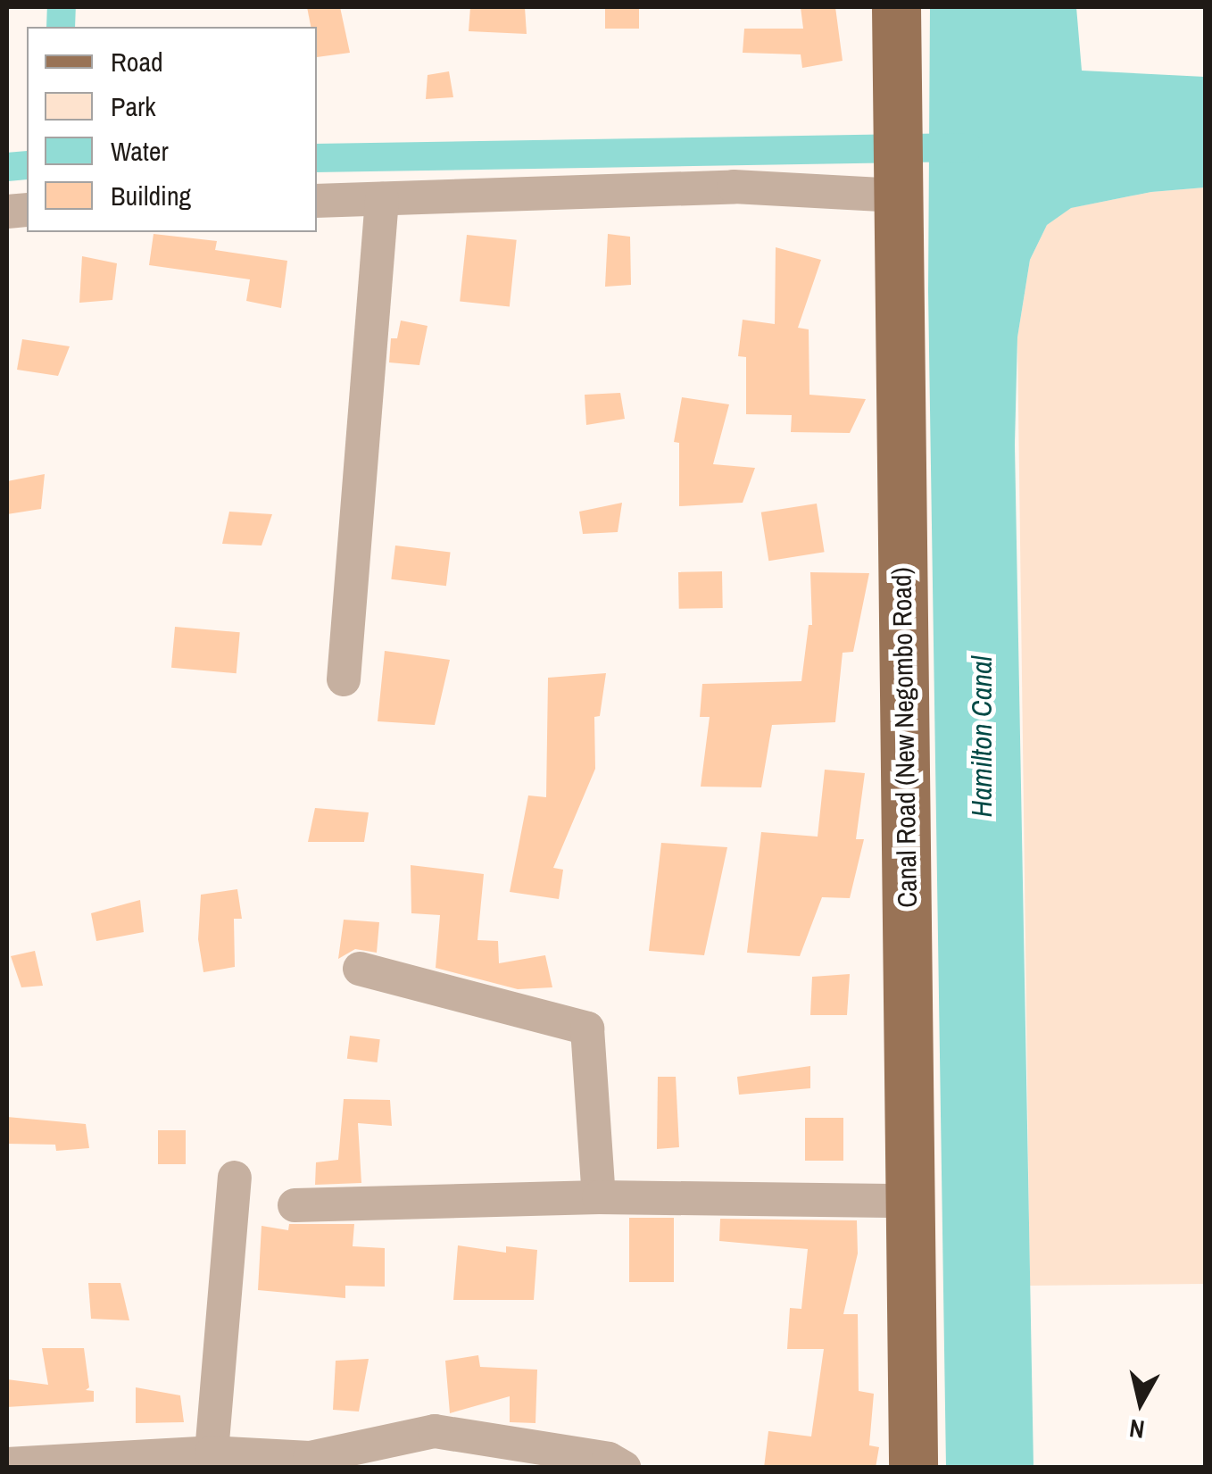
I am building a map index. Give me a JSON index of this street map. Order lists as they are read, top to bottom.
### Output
{
  "streets": {
    "main road": ["Canal Road (New Negombo Road)"]
  },
  "water": ["Hamilton Canal"],
  "legend": [
    "Road",
    "Park",
    "Water",
    "Building"
  ],
  "north": "bottom"
}
